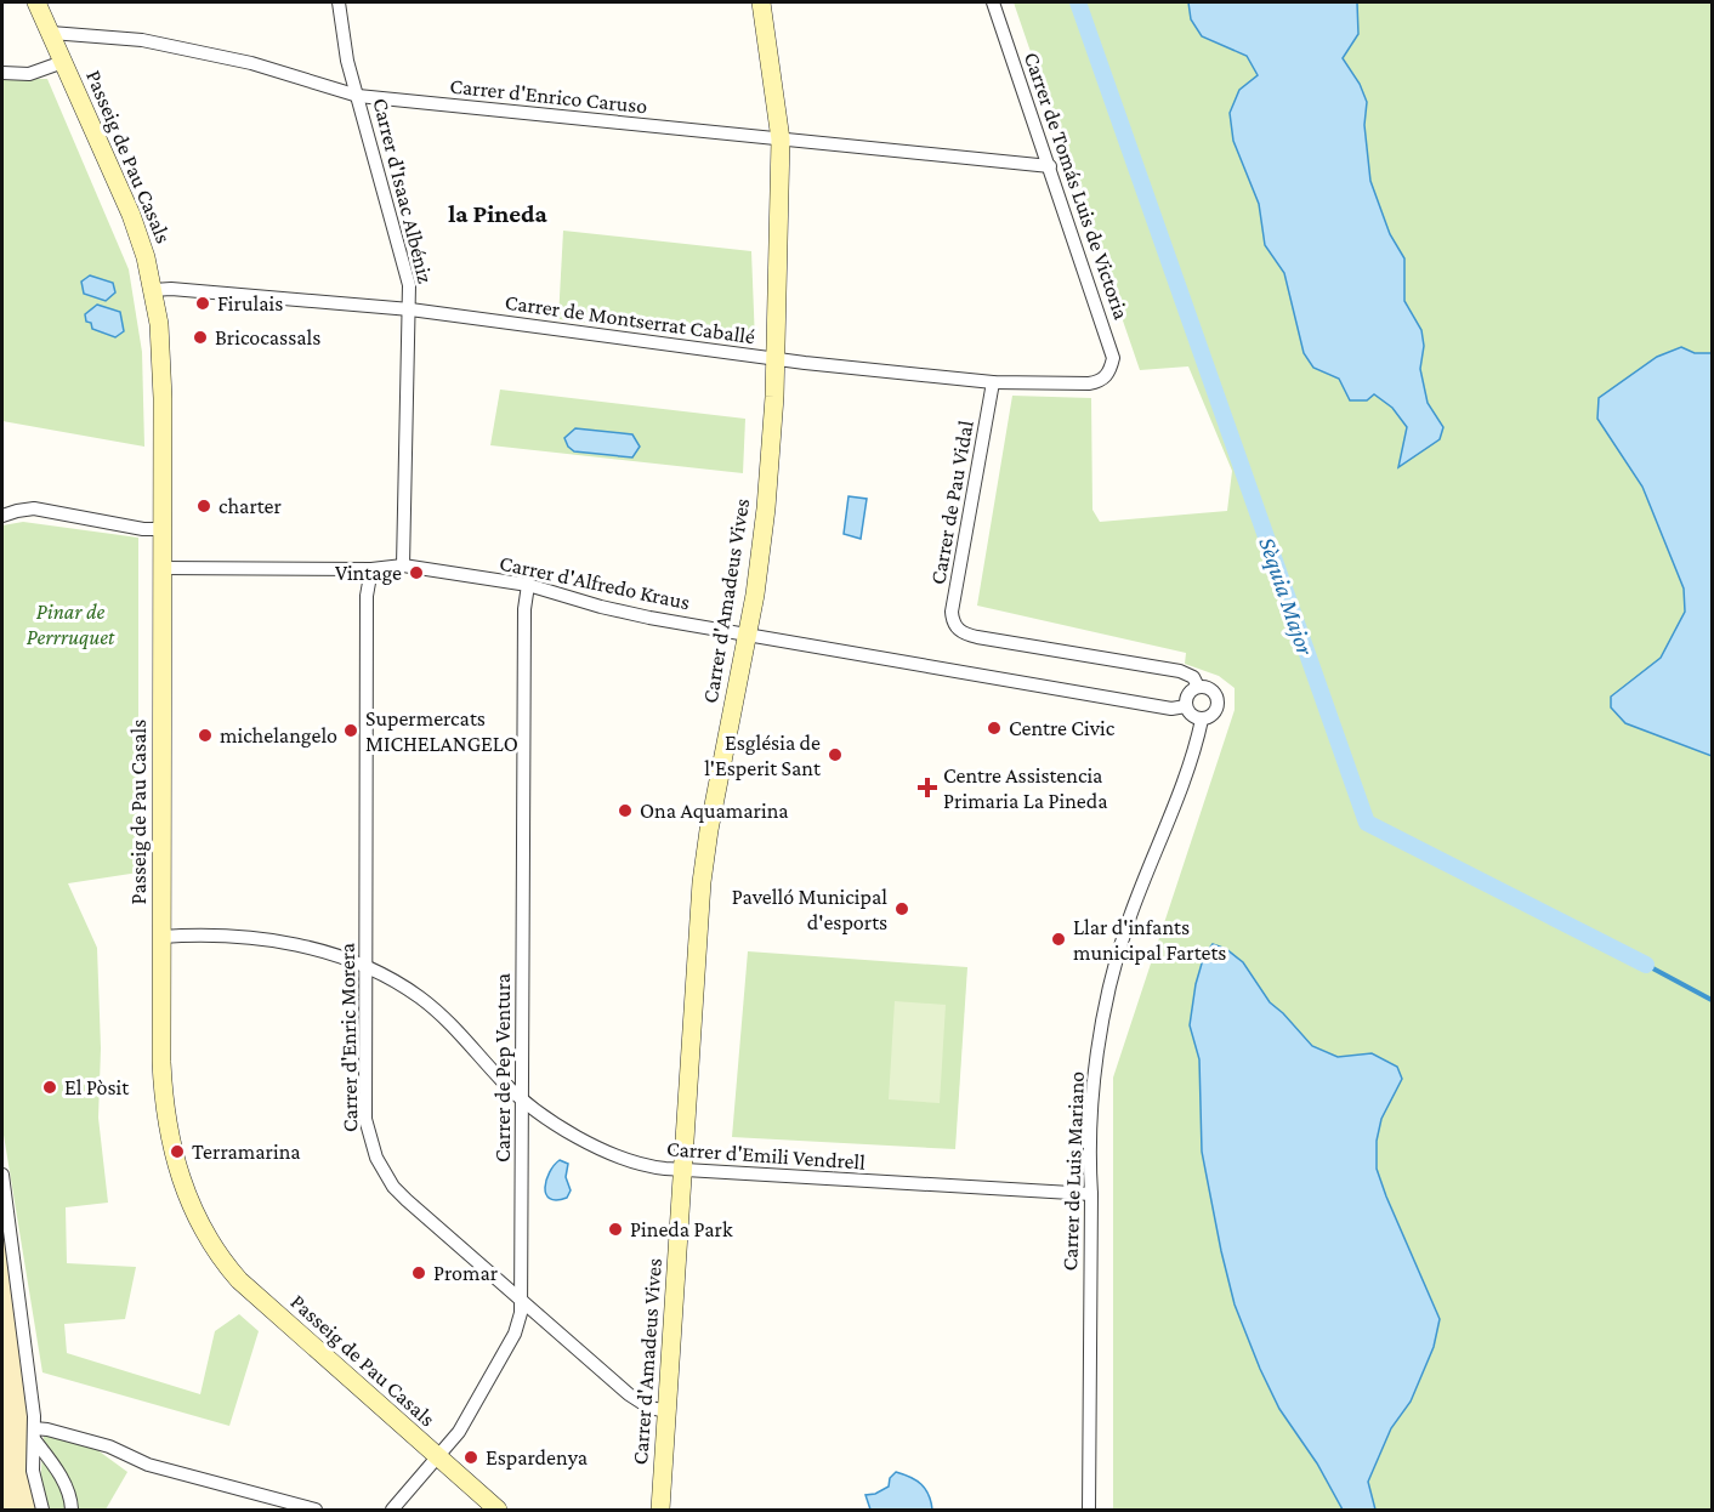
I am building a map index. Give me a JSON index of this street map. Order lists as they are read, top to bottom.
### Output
{
  "streets": {
    "street": [
      "Carrer d'Enrico Caruso",
      "Passeig de Pau Casals",
      "Carrer de Tomás Luis de Victoria",
      "Carrer d'Isaac Albéniz",
      "Carrer de Montserrat Caballé",
      "Carrer de Pau Vidal",
      "Carrer d'Alfredo Kraus",
      "Carrer d'Amadeus Vives",
      "Carrer d'Enric Morera",
      "Carrer de Pep Ventura",
      "Carrer d'Emili Vendrell",
      "Carrer de Luis Mariano"
    ]
  },
  "crossings": [
    ["Carrer d'Enrico Caruso", "Passeig de Pau Casals"],
    ["Carrer d'Enrico Caruso", "Carrer de Tomás Luis de Victoria"],
    ["Carrer d'Enrico Caruso", "Carrer d'Isaac Albéniz"],
    ["Carrer d'Enrico Caruso", "Carrer d'Amadeus Vives"],
    ["Passeig de Pau Casals", "Carrer de Montserrat Caballé"],
    ["Passeig de Pau Casals", "Carrer d'Alfredo Kraus"],
    ["Passeig de Pau Casals", "Carrer de Pep Ventura"],
    ["Passeig de Pau Casals", "Carrer d'Emili Vendrell"],
    ["Carrer de Tomás Luis de Victoria", "Carrer de Montserrat Caballé"],
    ["Carrer d'Isaac Albéniz", "Carrer de Montserrat Caballé"],
    ["Carrer d'Isaac Albéniz", "Carrer d'Alfredo Kraus"],
    ["Carrer de Montserrat Caballé", "Carrer de Pau Vidal"],
    ["Carrer de Montserrat Caballé", "Carrer d'Amadeus Vives"],
    ["Carrer de Pau Vidal", "Carrer d'Alfredo Kraus"],
    ["Carrer de Pau Vidal", "Carrer de Luis Mariano"],
    ["Carrer d'Alfredo Kraus", "Carrer d'Amadeus Vives"],
    ["Carrer d'Alfredo Kraus", "Carrer d'Enric Morera"],
    ["Carrer d'Alfredo Kraus", "Carrer de Pep Ventura"],
    ["Carrer d'Alfredo Kraus", "Carrer de Luis Mariano"],
    ["Carrer d'Amadeus Vives", "Carrer d'Enric Morera"],
    ["Carrer d'Amadeus Vives", "Carrer d'Emili Vendrell"],
    ["Carrer d'Enric Morera", "Carrer de Pep Ventura"],
    ["Carrer d'Enric Morera", "Carrer d'Emili Vendrell"],
    ["Carrer de Pep Ventura", "Carrer d'Emili Vendrell"],
    ["Carrer d'Emili Vendrell", "Carrer de Luis Mariano"]
  ],
  "districts": ["la Pineda"],
  "water": ["Sèquia Major"],
  "parks": ["Pinar de Perrruquet"],
  "places": {
    "other": [
      "Firulais",
      "Bricocassals",
      "charter",
      "Vintage",
      "Centre Civic",
      "Supermercats MICHELANGELO",
      "michelangelo",
      "Església de l'Esperit Sant",
      "Ona Aquamarina",
      "Pavelló Municipal d'esports",
      "Llar d'infants municipal Fartets",
      "El Pòsit",
      "Terramarina",
      "Pineda Park",
      "Promar",
      "Espardenya"
    ],
    "health": ["Centre Assistencia Primaria La Pineda"]
  }
}
